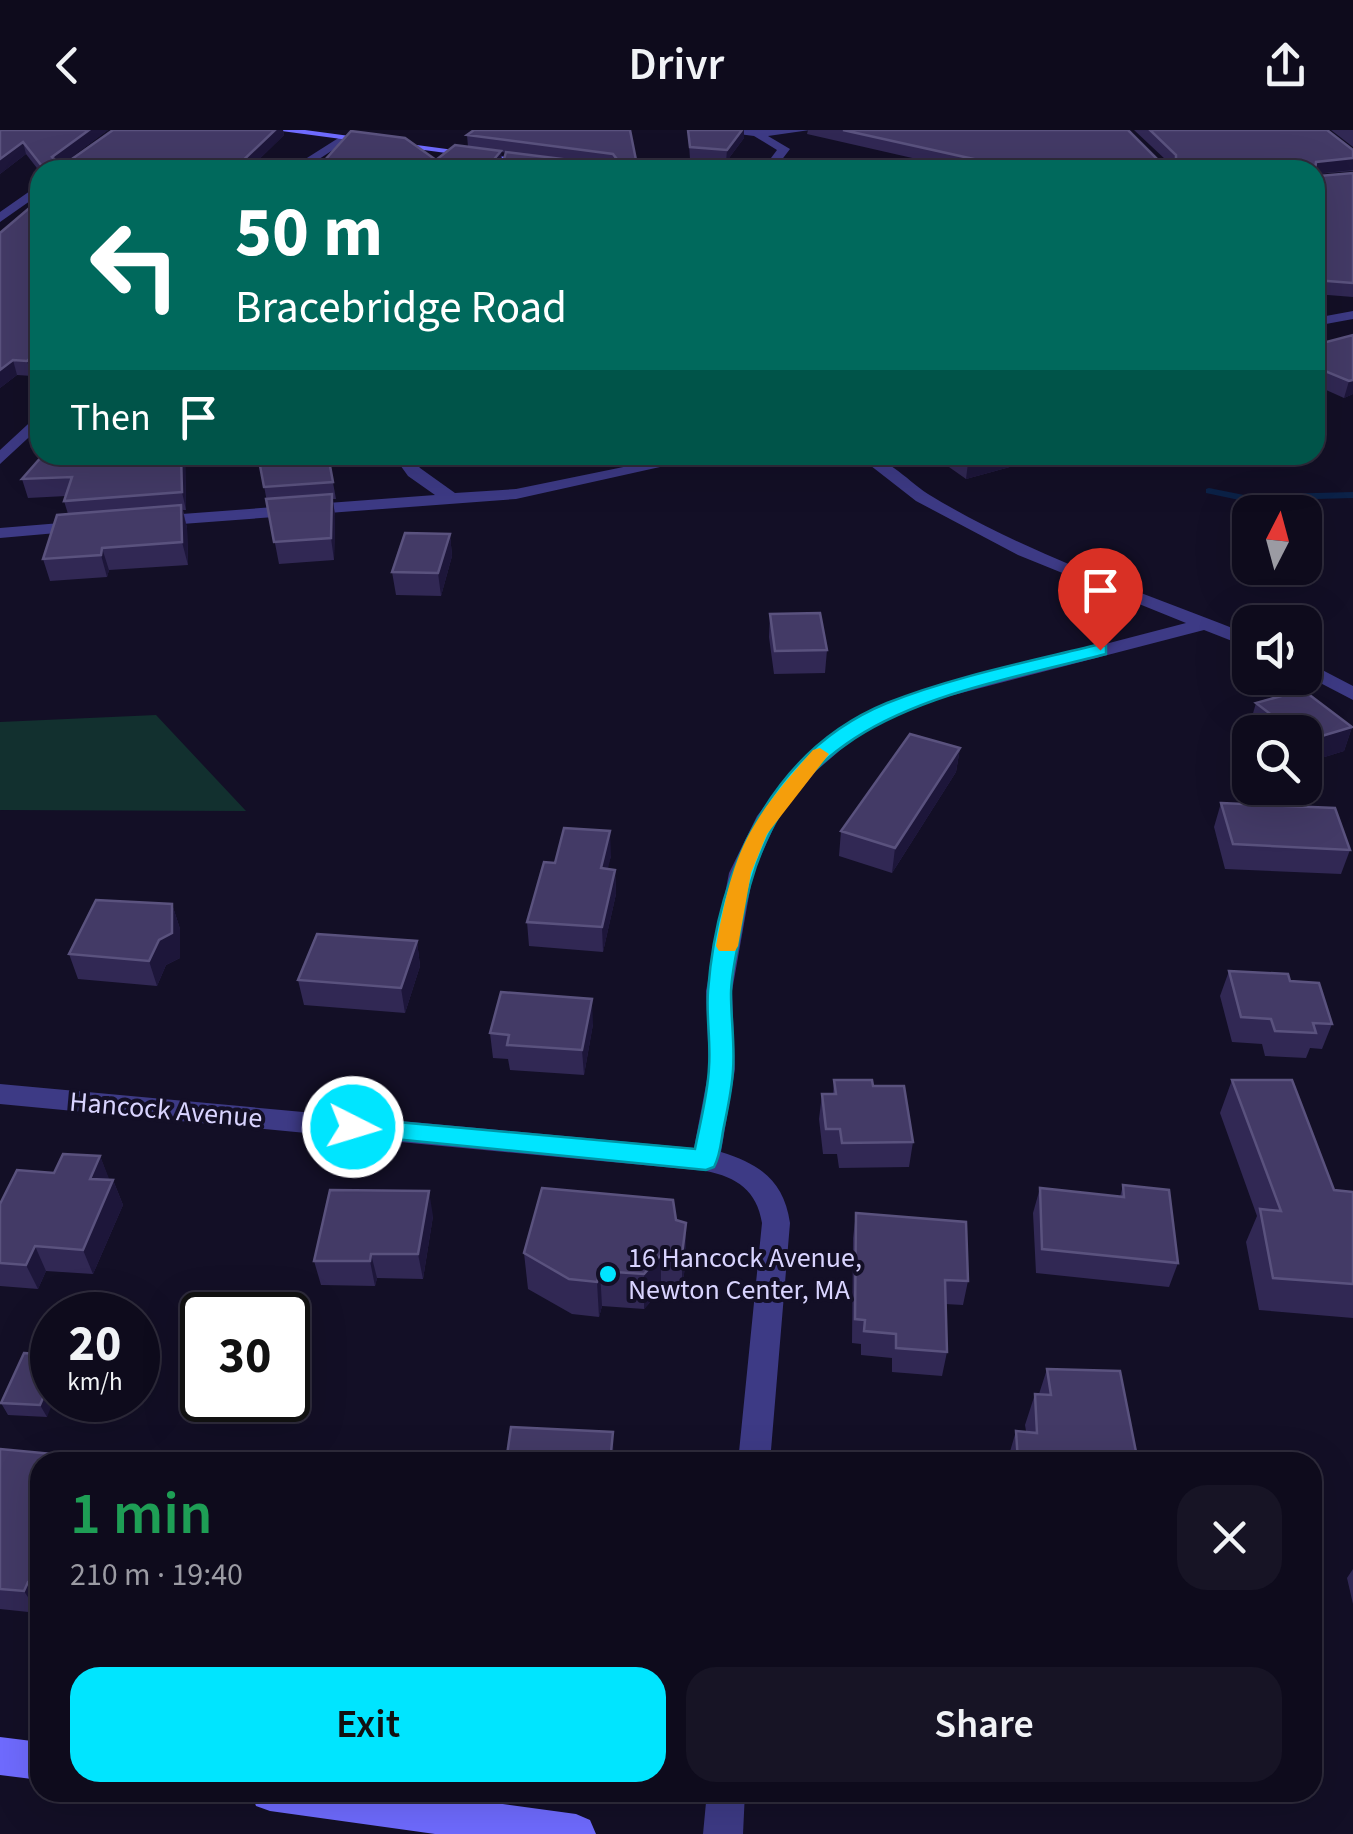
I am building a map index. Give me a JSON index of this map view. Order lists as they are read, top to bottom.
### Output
{
  "streets": {
    "street": ["Hancock Avenue"]
  },
  "places": ["16 Hancock Avenue, Newton Center, MA"],
  "north": "top",
  "page": {
    "header": "Drivr",
    "turn": ["50 m", "Bracebridge Road"],
    "then": "Then",
    "speed": "20 km/h",
    "limit": "30",
    "heading": ["1 min", "210 m · 19:40"],
    "buttons": ["Exit", "Share"]
  }
}
